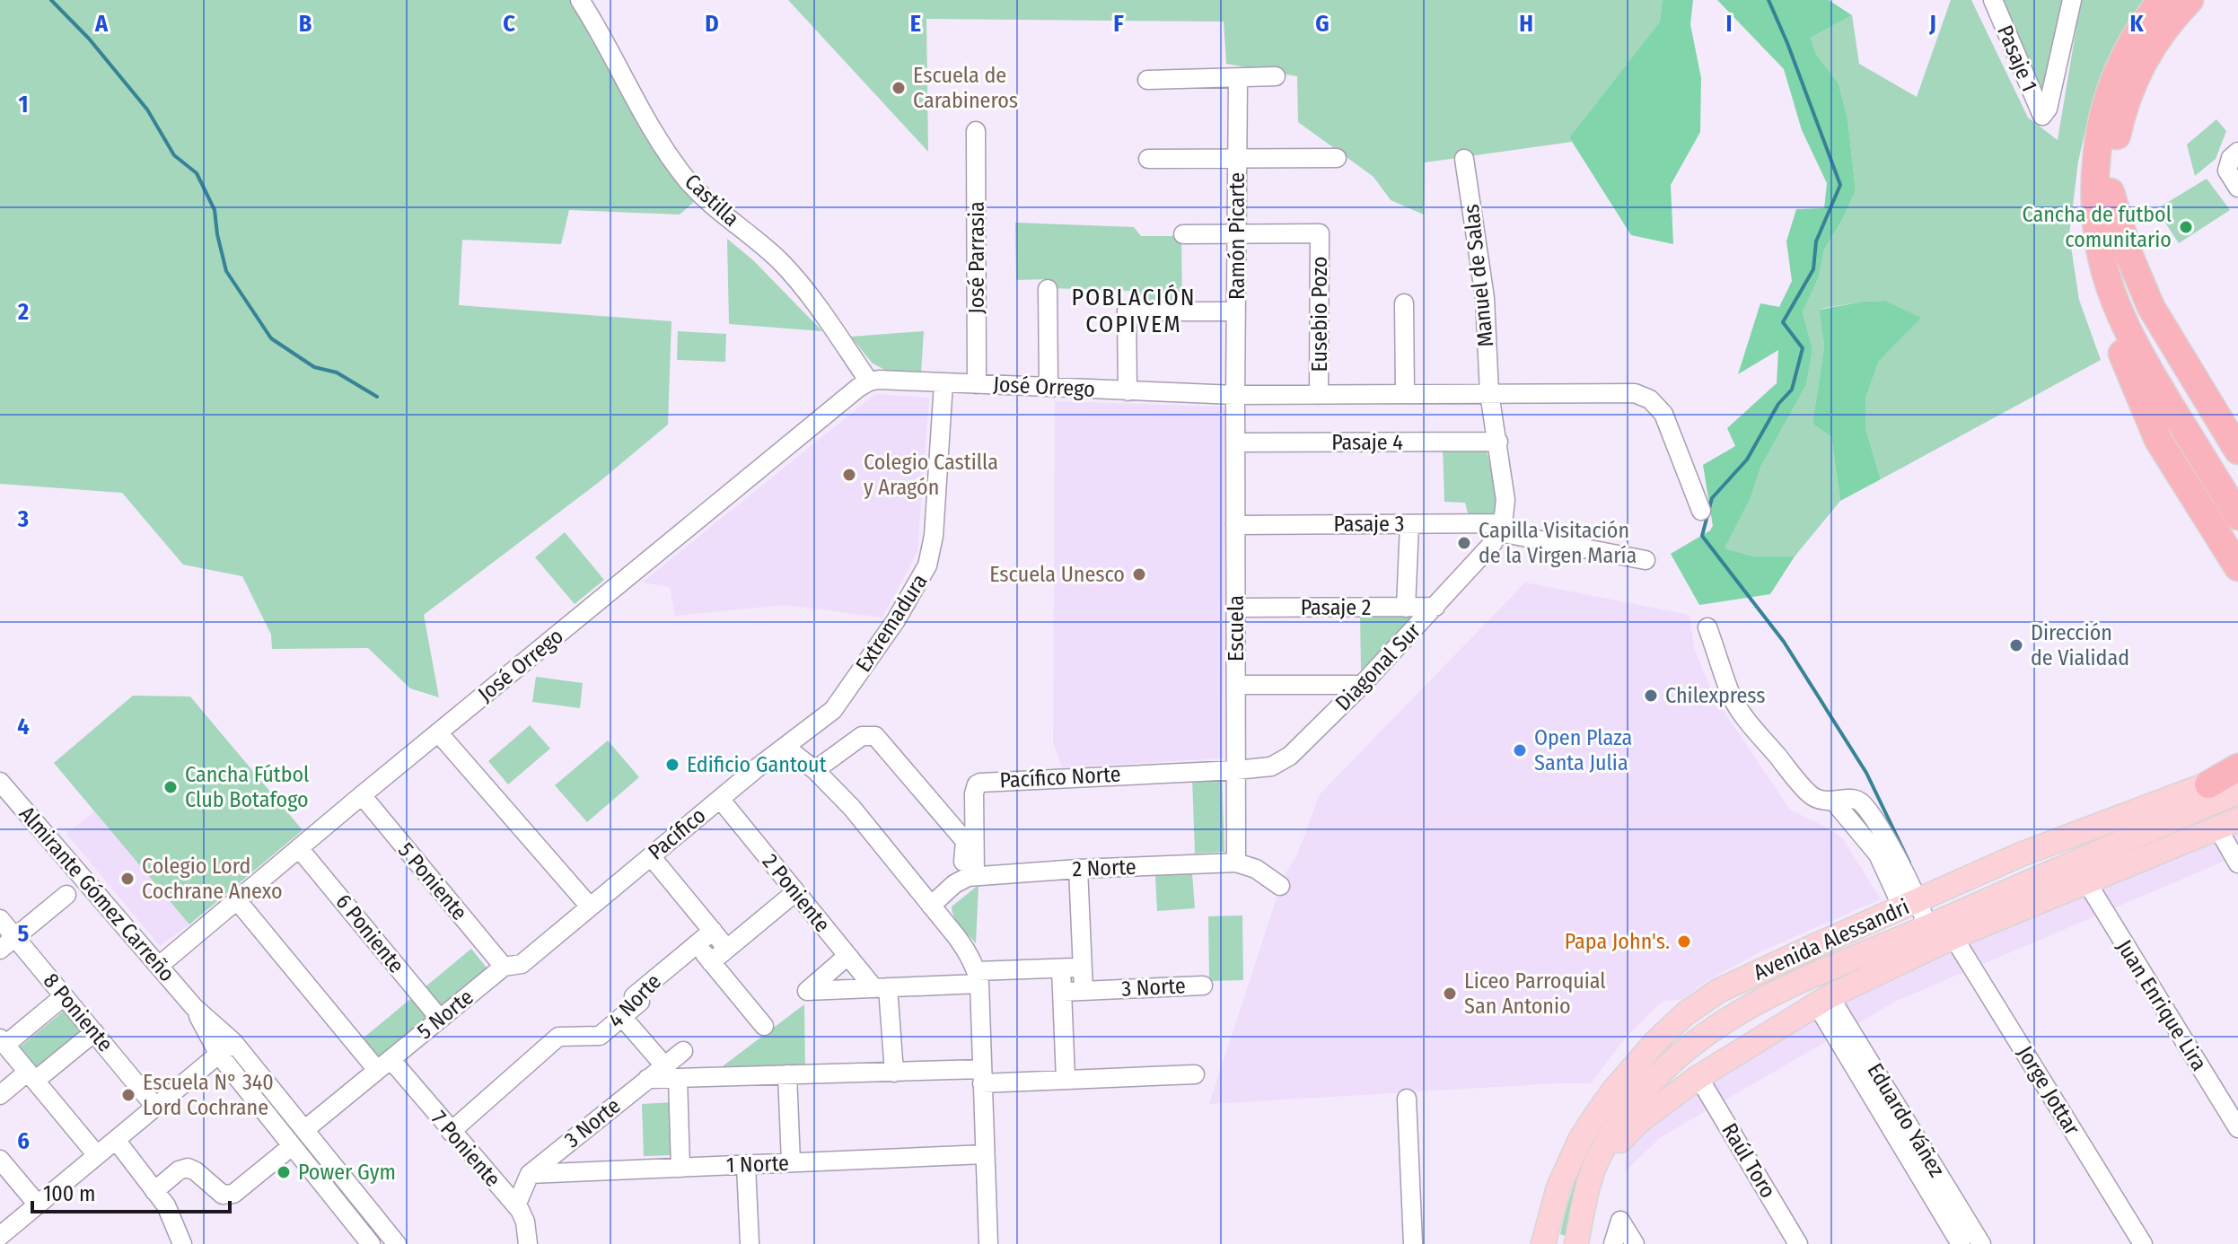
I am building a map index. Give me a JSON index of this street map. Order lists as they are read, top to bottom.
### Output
{
  "streets": {
    "main road": ["Avenida Alessandri"],
    "street": [
      "Pasaje 1",
      "Castilla",
      "Ramón Picarte",
      "José Parrasia",
      "Manuel de Salas",
      "Eusebio Pozo",
      "José Orrego",
      "Pasaje 4",
      "Pasaje 3",
      "Pasaje 2",
      "Extremadura",
      "Escuela",
      "Diagonal Sur",
      "Pacífico Norte",
      "Pacífico",
      "2 Norte",
      "5 Poniente",
      "2 Poniente",
      "Almirante Gómez Carreño",
      "6 Poniente",
      "3 Norte",
      "4 Norte",
      "Juan Enrique Lira",
      "8 Poniente",
      "5 Norte",
      "Jorge Jottar",
      "Eduardo Yáñez",
      "7 Poniente",
      "Raúl Toro",
      "1 Norte"
    ]
  },
  "crossings": [
    ["Castilla", "José Orrego"],
    ["Ramón Picarte", "Eusebio Pozo"],
    ["Ramón Picarte", "José Orrego"],
    ["Ramón Picarte", "Escuela"],
    ["José Parrasia", "José Orrego"],
    ["Manuel de Salas", "José Orrego"],
    ["Eusebio Pozo", "José Orrego"],
    ["José Orrego", "Extremadura"],
    ["José Orrego", "Escuela"],
    ["Pasaje 4", "Escuela"],
    ["Pasaje 3", "Escuela"],
    ["Pasaje 3", "Diagonal Sur"],
    ["Pasaje 2", "Escuela"],
    ["Pasaje 2", "Diagonal Sur"],
    ["Extremadura", "Pacífico"],
    ["Escuela", "Diagonal Sur"],
    ["Escuela", "Pacífico Norte"],
    ["Escuela", "2 Norte"],
    ["Diagonal Sur", "Pacífico Norte"],
    ["Pacífico Norte", "2 Norte"],
    ["Pacífico", "2 Poniente"],
    ["Pacífico", "5 Norte"],
    ["5 Poniente", "5 Norte"],
    ["Almirante Gómez Carreño", "5 Norte"],
    ["6 Poniente", "5 Norte"],
    ["3 Norte", "7 Poniente"],
    ["3 Norte", "1 Norte"],
    ["4 Norte", "7 Poniente"],
    ["5 Norte", "7 Poniente"]
  ],
  "districts": ["POBLACIÓN COPIVEM"],
  "places": [
    "Escuela de Carabineros",
    "Cancha de futbol comunitario",
    "Colegio Castilla y Aragón",
    "Capilla Visitación de la Virgen María",
    "Escuela Unesco",
    "Dirección de Vialidad",
    "Chilexpress",
    "Open Plaza Santa Julia",
    "Edificio Gantout",
    "Cancha Fútbol Club Botafogo",
    "Colegio Lord Cochrane Anexo",
    "Papa John's.",
    "Liceo Parroquial San Antonio",
    "Escuela N° 340 Lord Cochrane",
    "Power Gym"
  ],
  "scale_bar": "100 m",
  "grid": {
    "columns": [
      "A",
      "B",
      "C",
      "D",
      "E",
      "F",
      "G",
      "H",
      "I",
      "J",
      "K"
    ],
    "rows": [
      "1",
      "2",
      "3",
      "4",
      "5",
      "6"
    ]
  }
}
